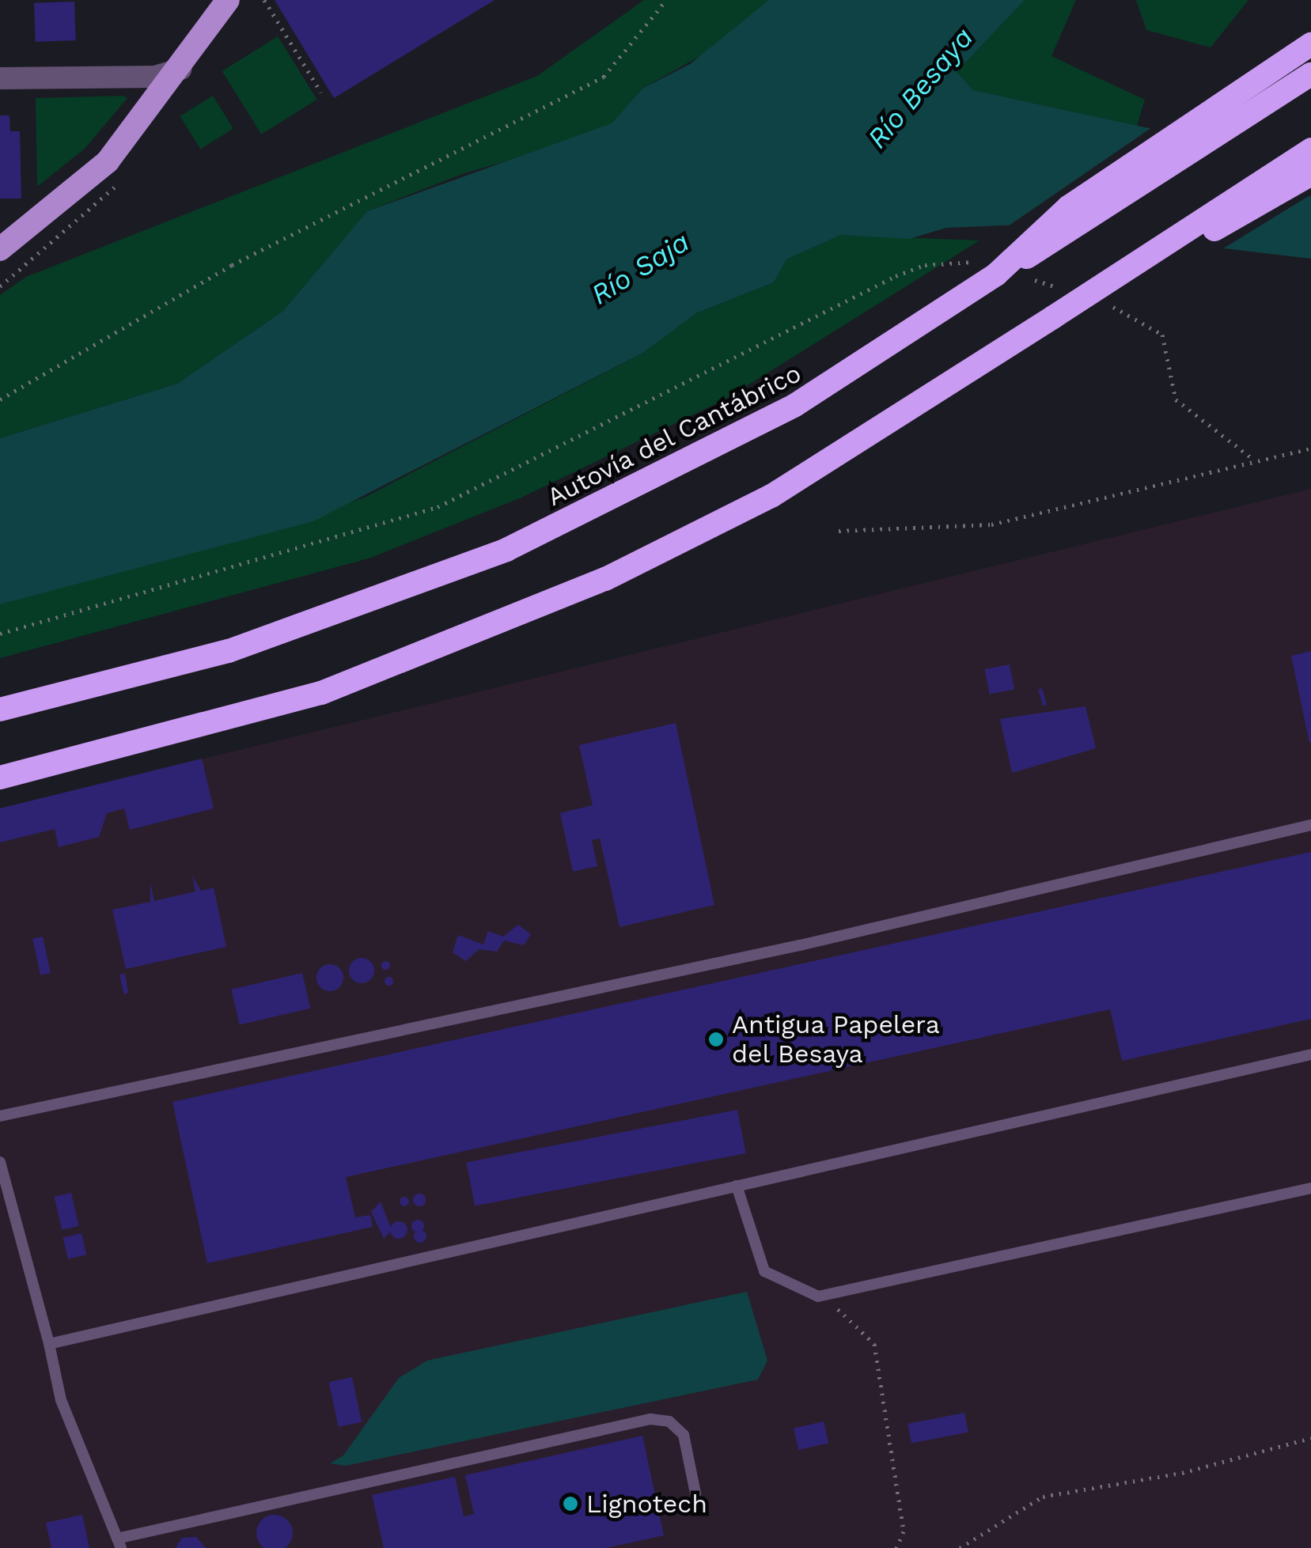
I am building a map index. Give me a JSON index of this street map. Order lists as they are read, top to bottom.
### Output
{
  "streets": {
    "highway": ["Autovía del Cantábrico"]
  },
  "water": ["Río Besaya", "Río Saja"],
  "places": ["Antigua Papelera del Besaya", "Lignotech"]
}
